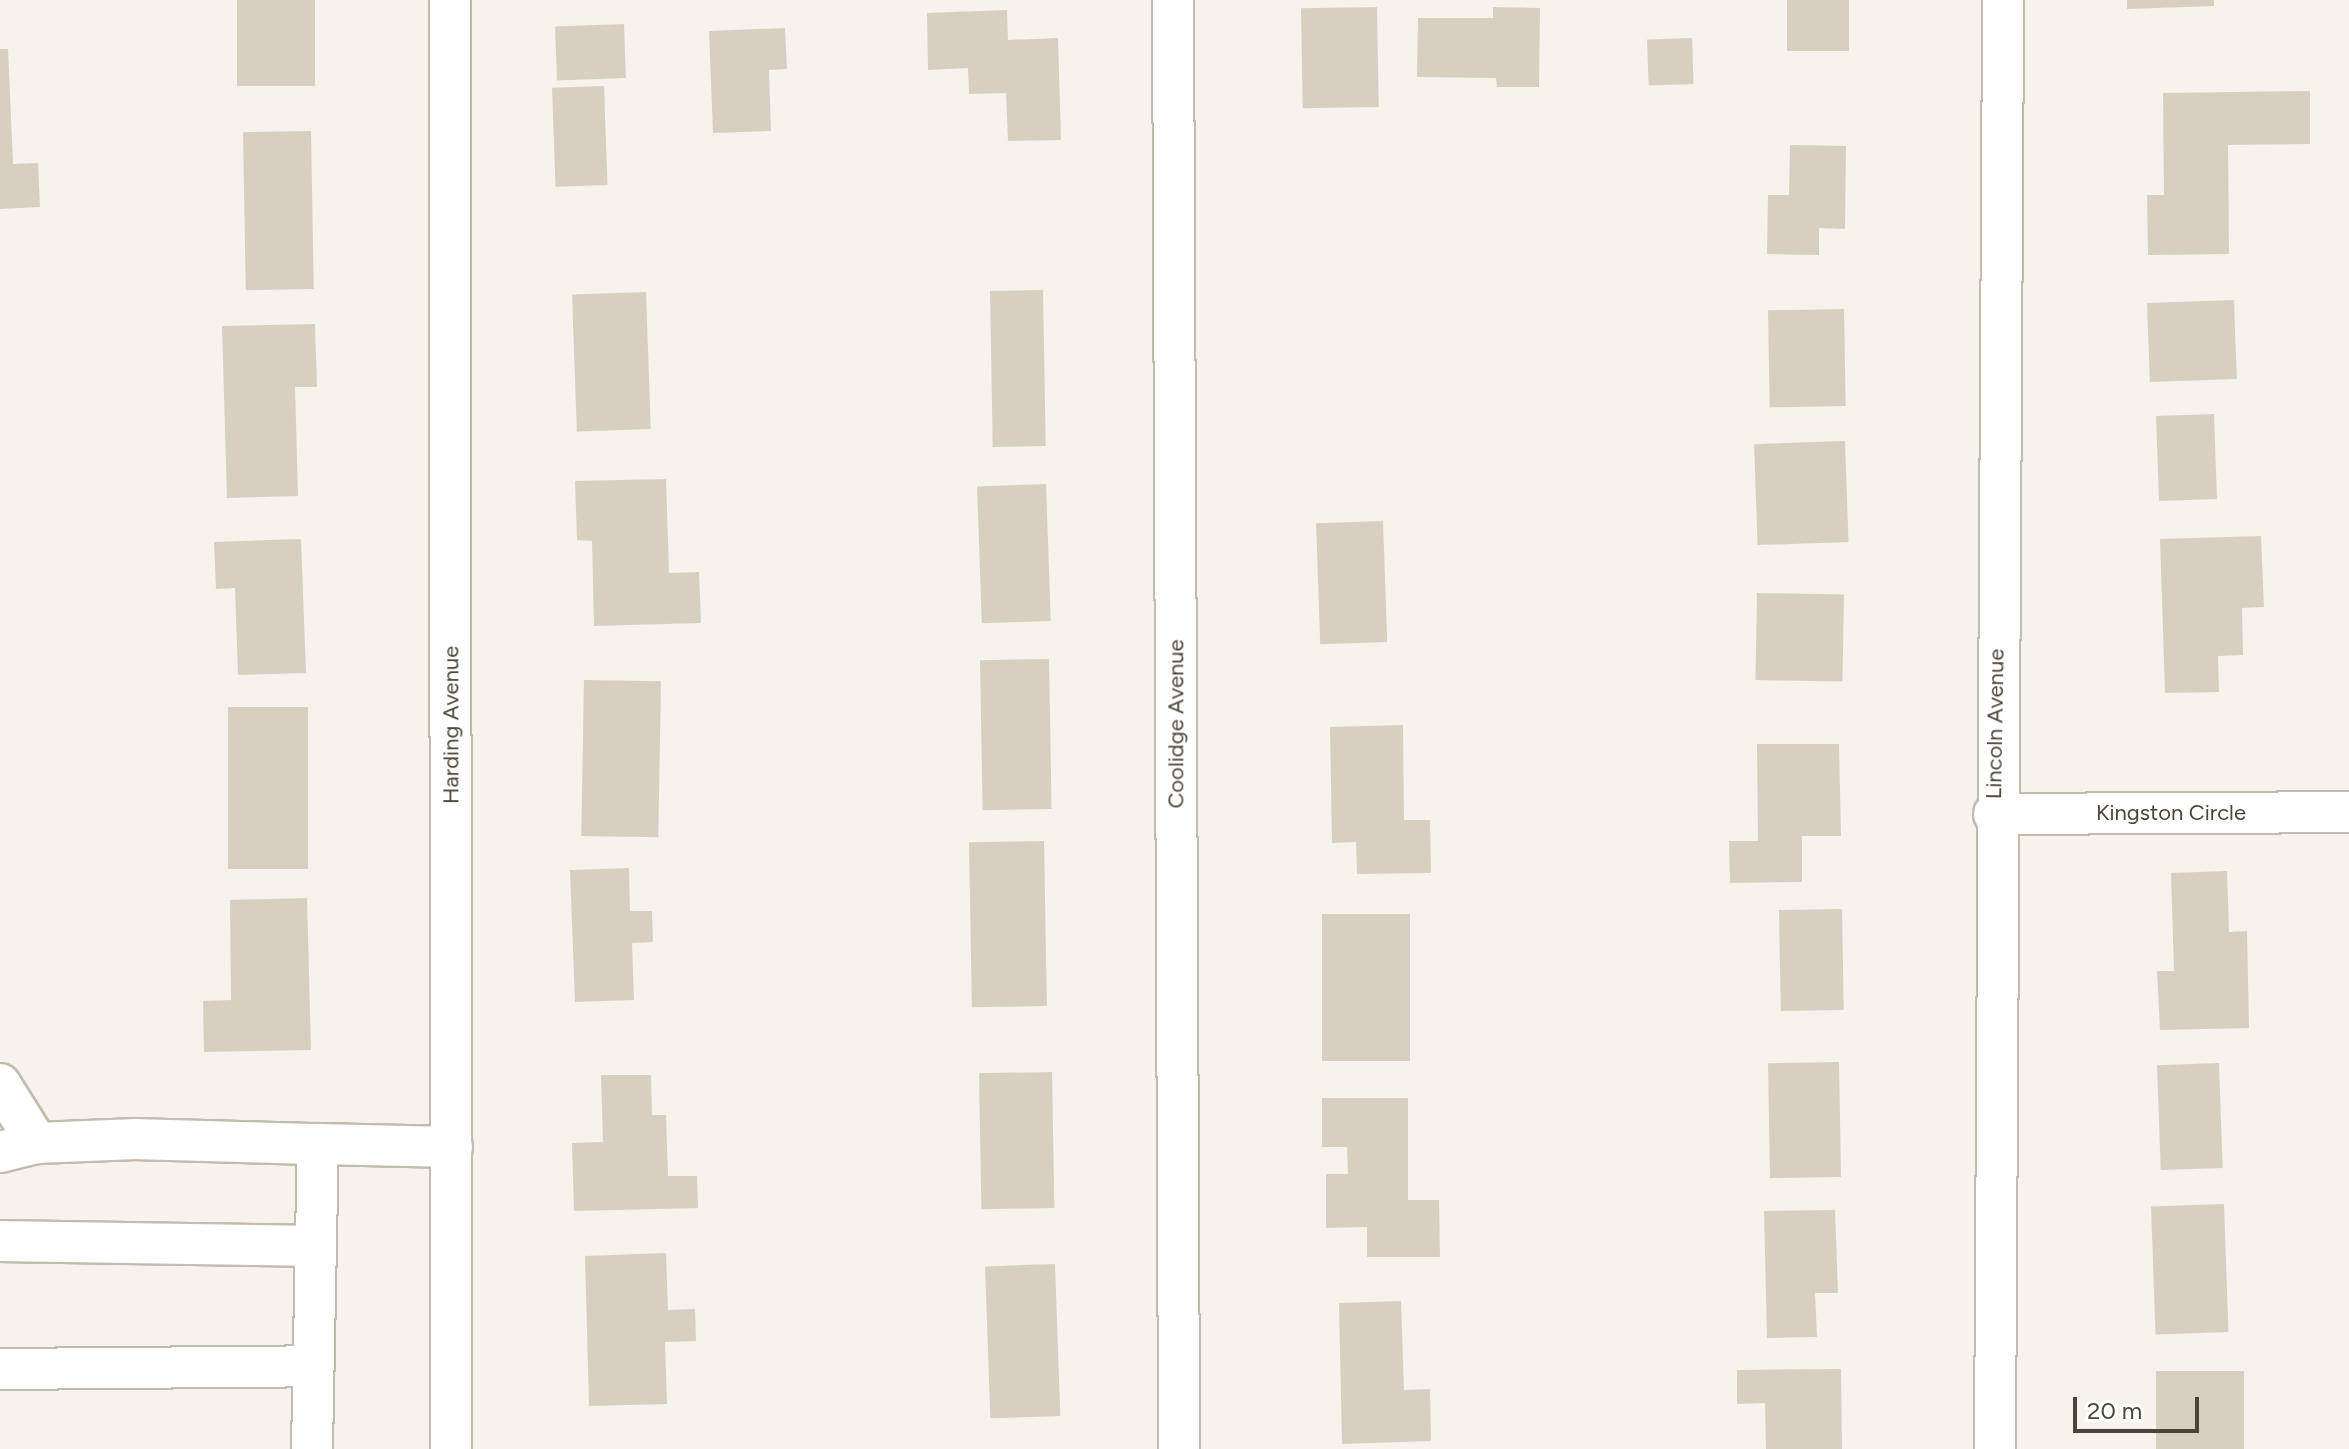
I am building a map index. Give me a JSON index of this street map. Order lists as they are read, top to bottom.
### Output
{
  "streets": {
    "street": [
      "Coolidge Avenue",
      "Lincoln Avenue",
      "Harding Avenue",
      "Kingston Circle"
    ]
  },
  "crossings": [
    ["Lincoln Avenue", "Kingston Circle"]
  ],
  "scale_bar": "20 m"
}
